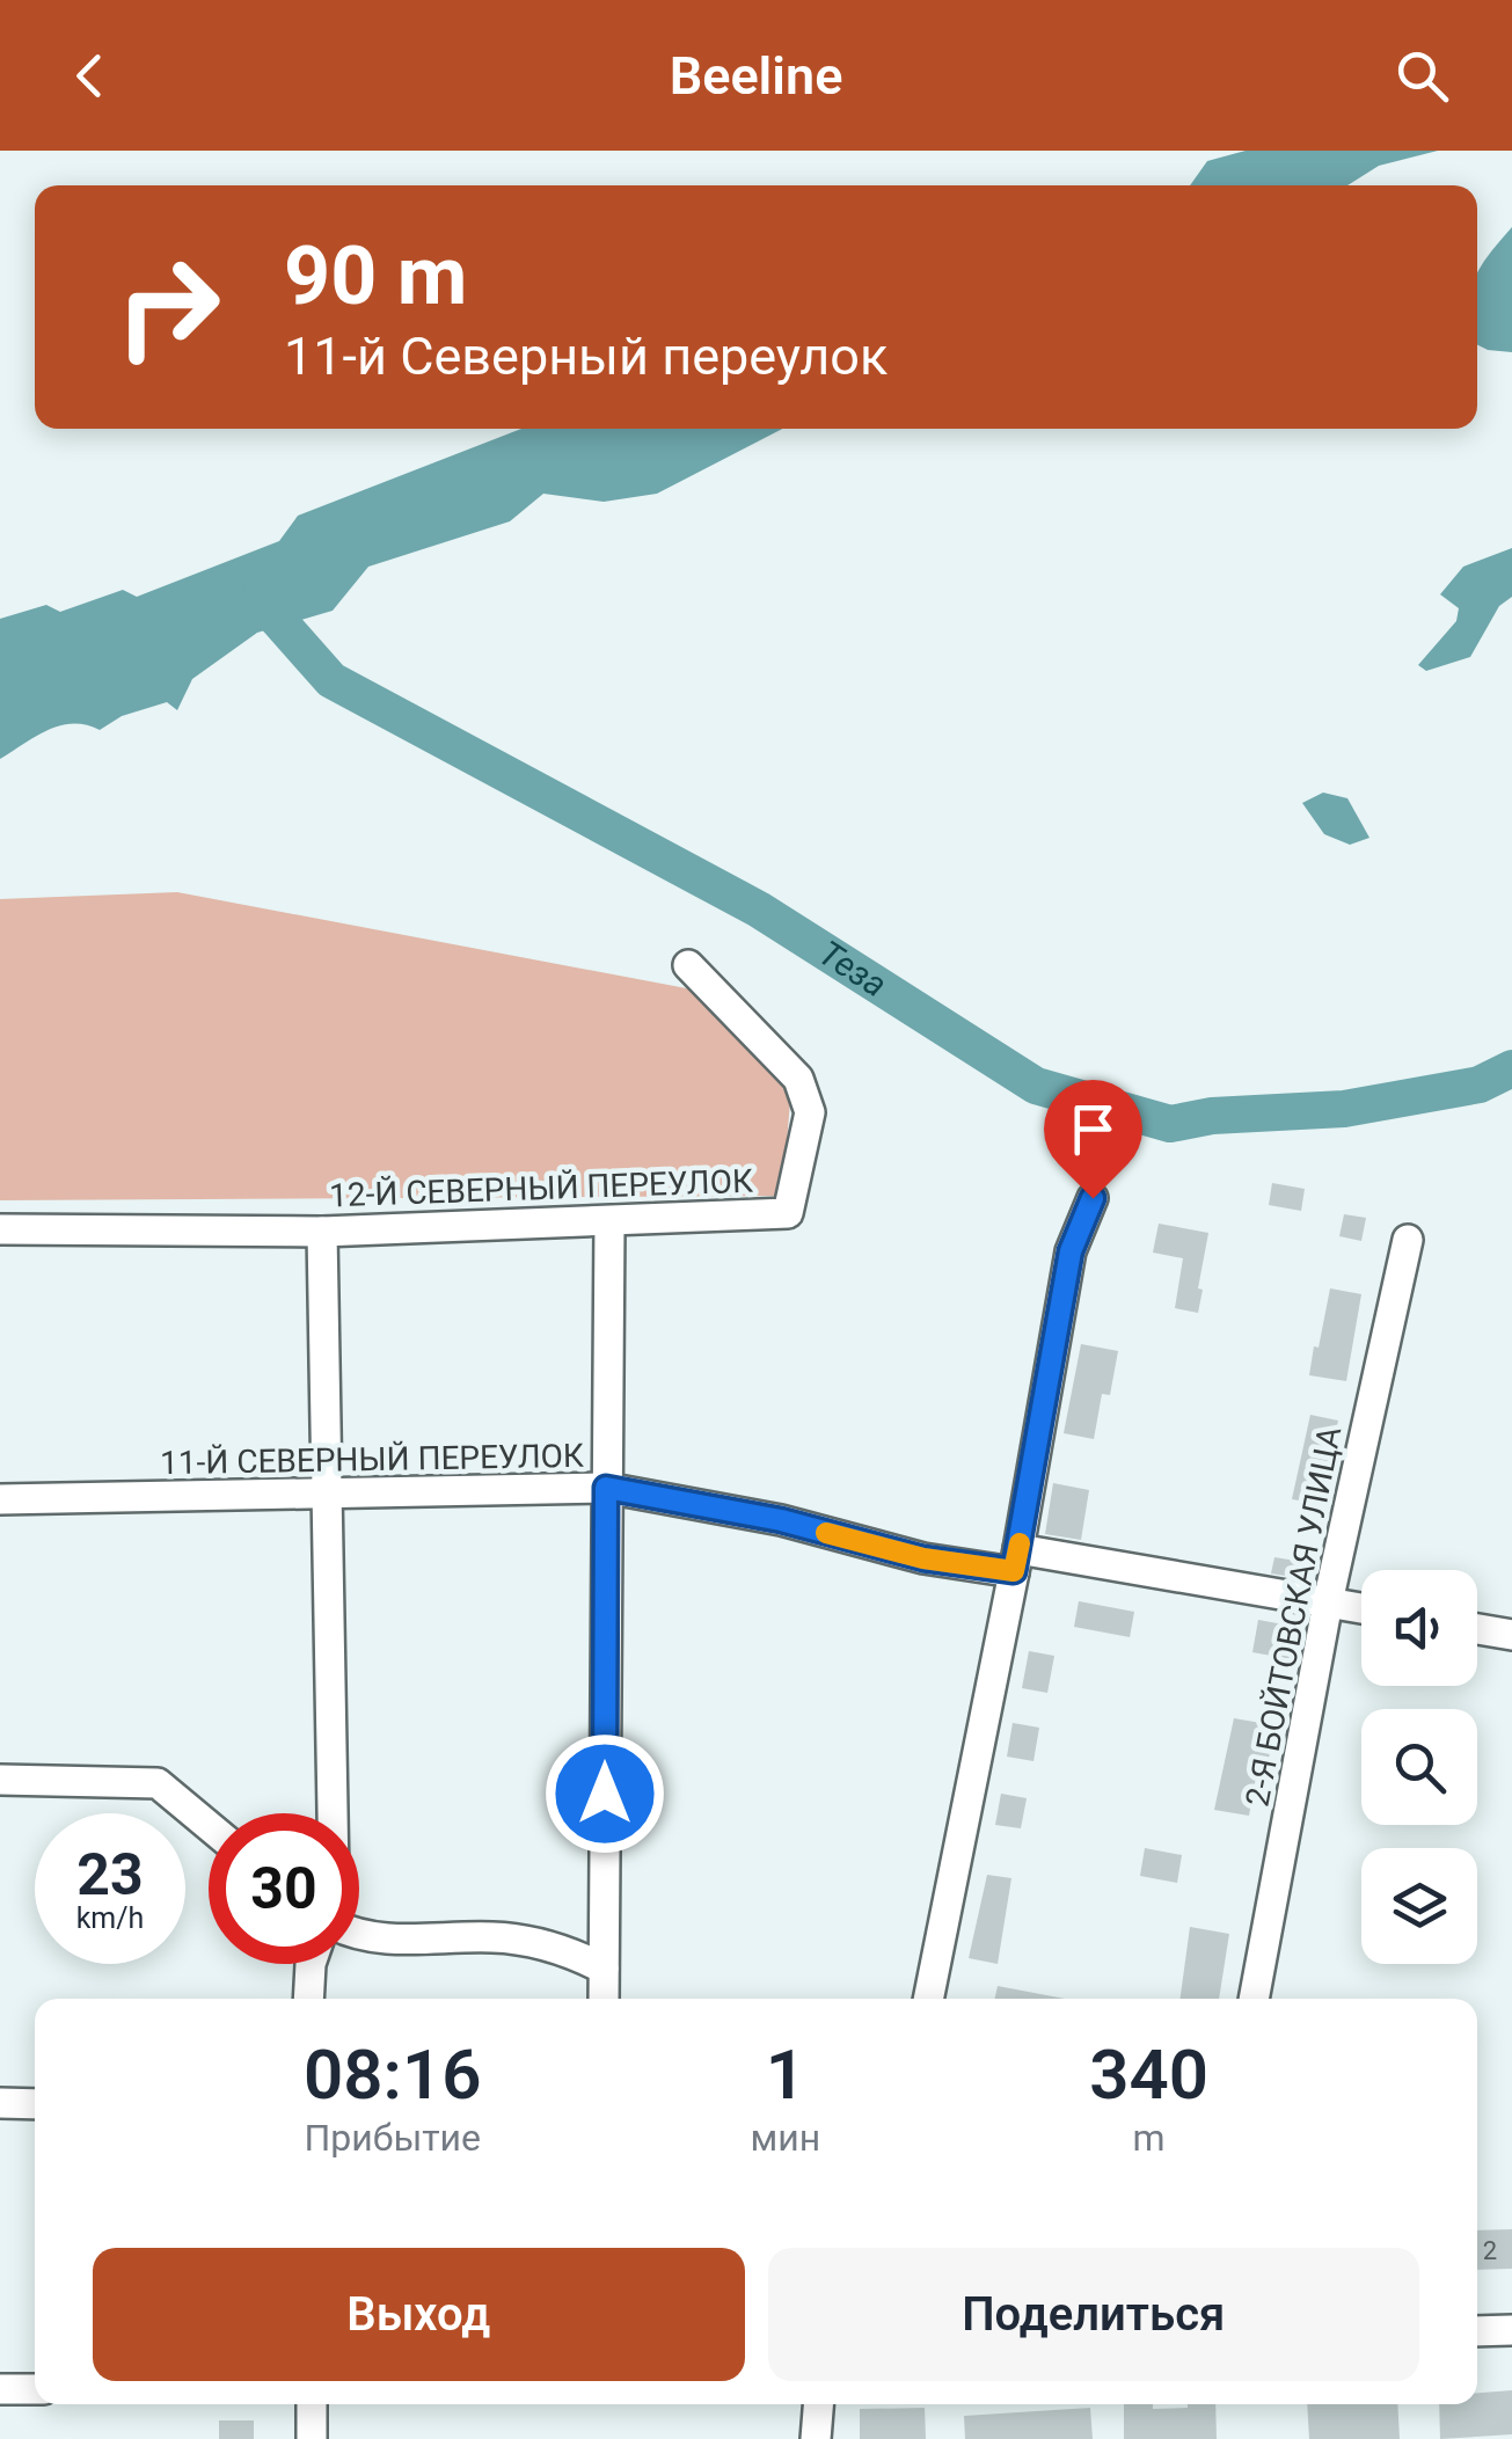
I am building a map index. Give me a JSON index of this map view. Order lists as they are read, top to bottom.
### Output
{
  "streets": {
    "street": ["12-Й СЕВЕРНЫЙ ПЕРЕУЛОК", "11-Й СЕВЕРНЫЙ ПЕРЕУЛОК", "2-Я БОЙТОВСКАЯ УЛИЦА"]
  },
  "crossings": [
    ["11-Й СЕВЕРНЫЙ ПЕРЕУЛОК", "2-Я БОЙТОВСКАЯ УЛИЦА"]
  ],
  "water": ["Теза"],
  "house_numbers": ["2"],
  "page": {
    "header": "Beeline",
    "turn": ["90 m", "11-й Северный переулок"],
    "speed": "23 km/h",
    "limit": "30",
    "eta": [
      "08:16",
      "Прибытие",
      "1",
      "мин",
      "340",
      "m"
    ],
    "buttons": ["Выход", "Поделиться"]
  }
}
